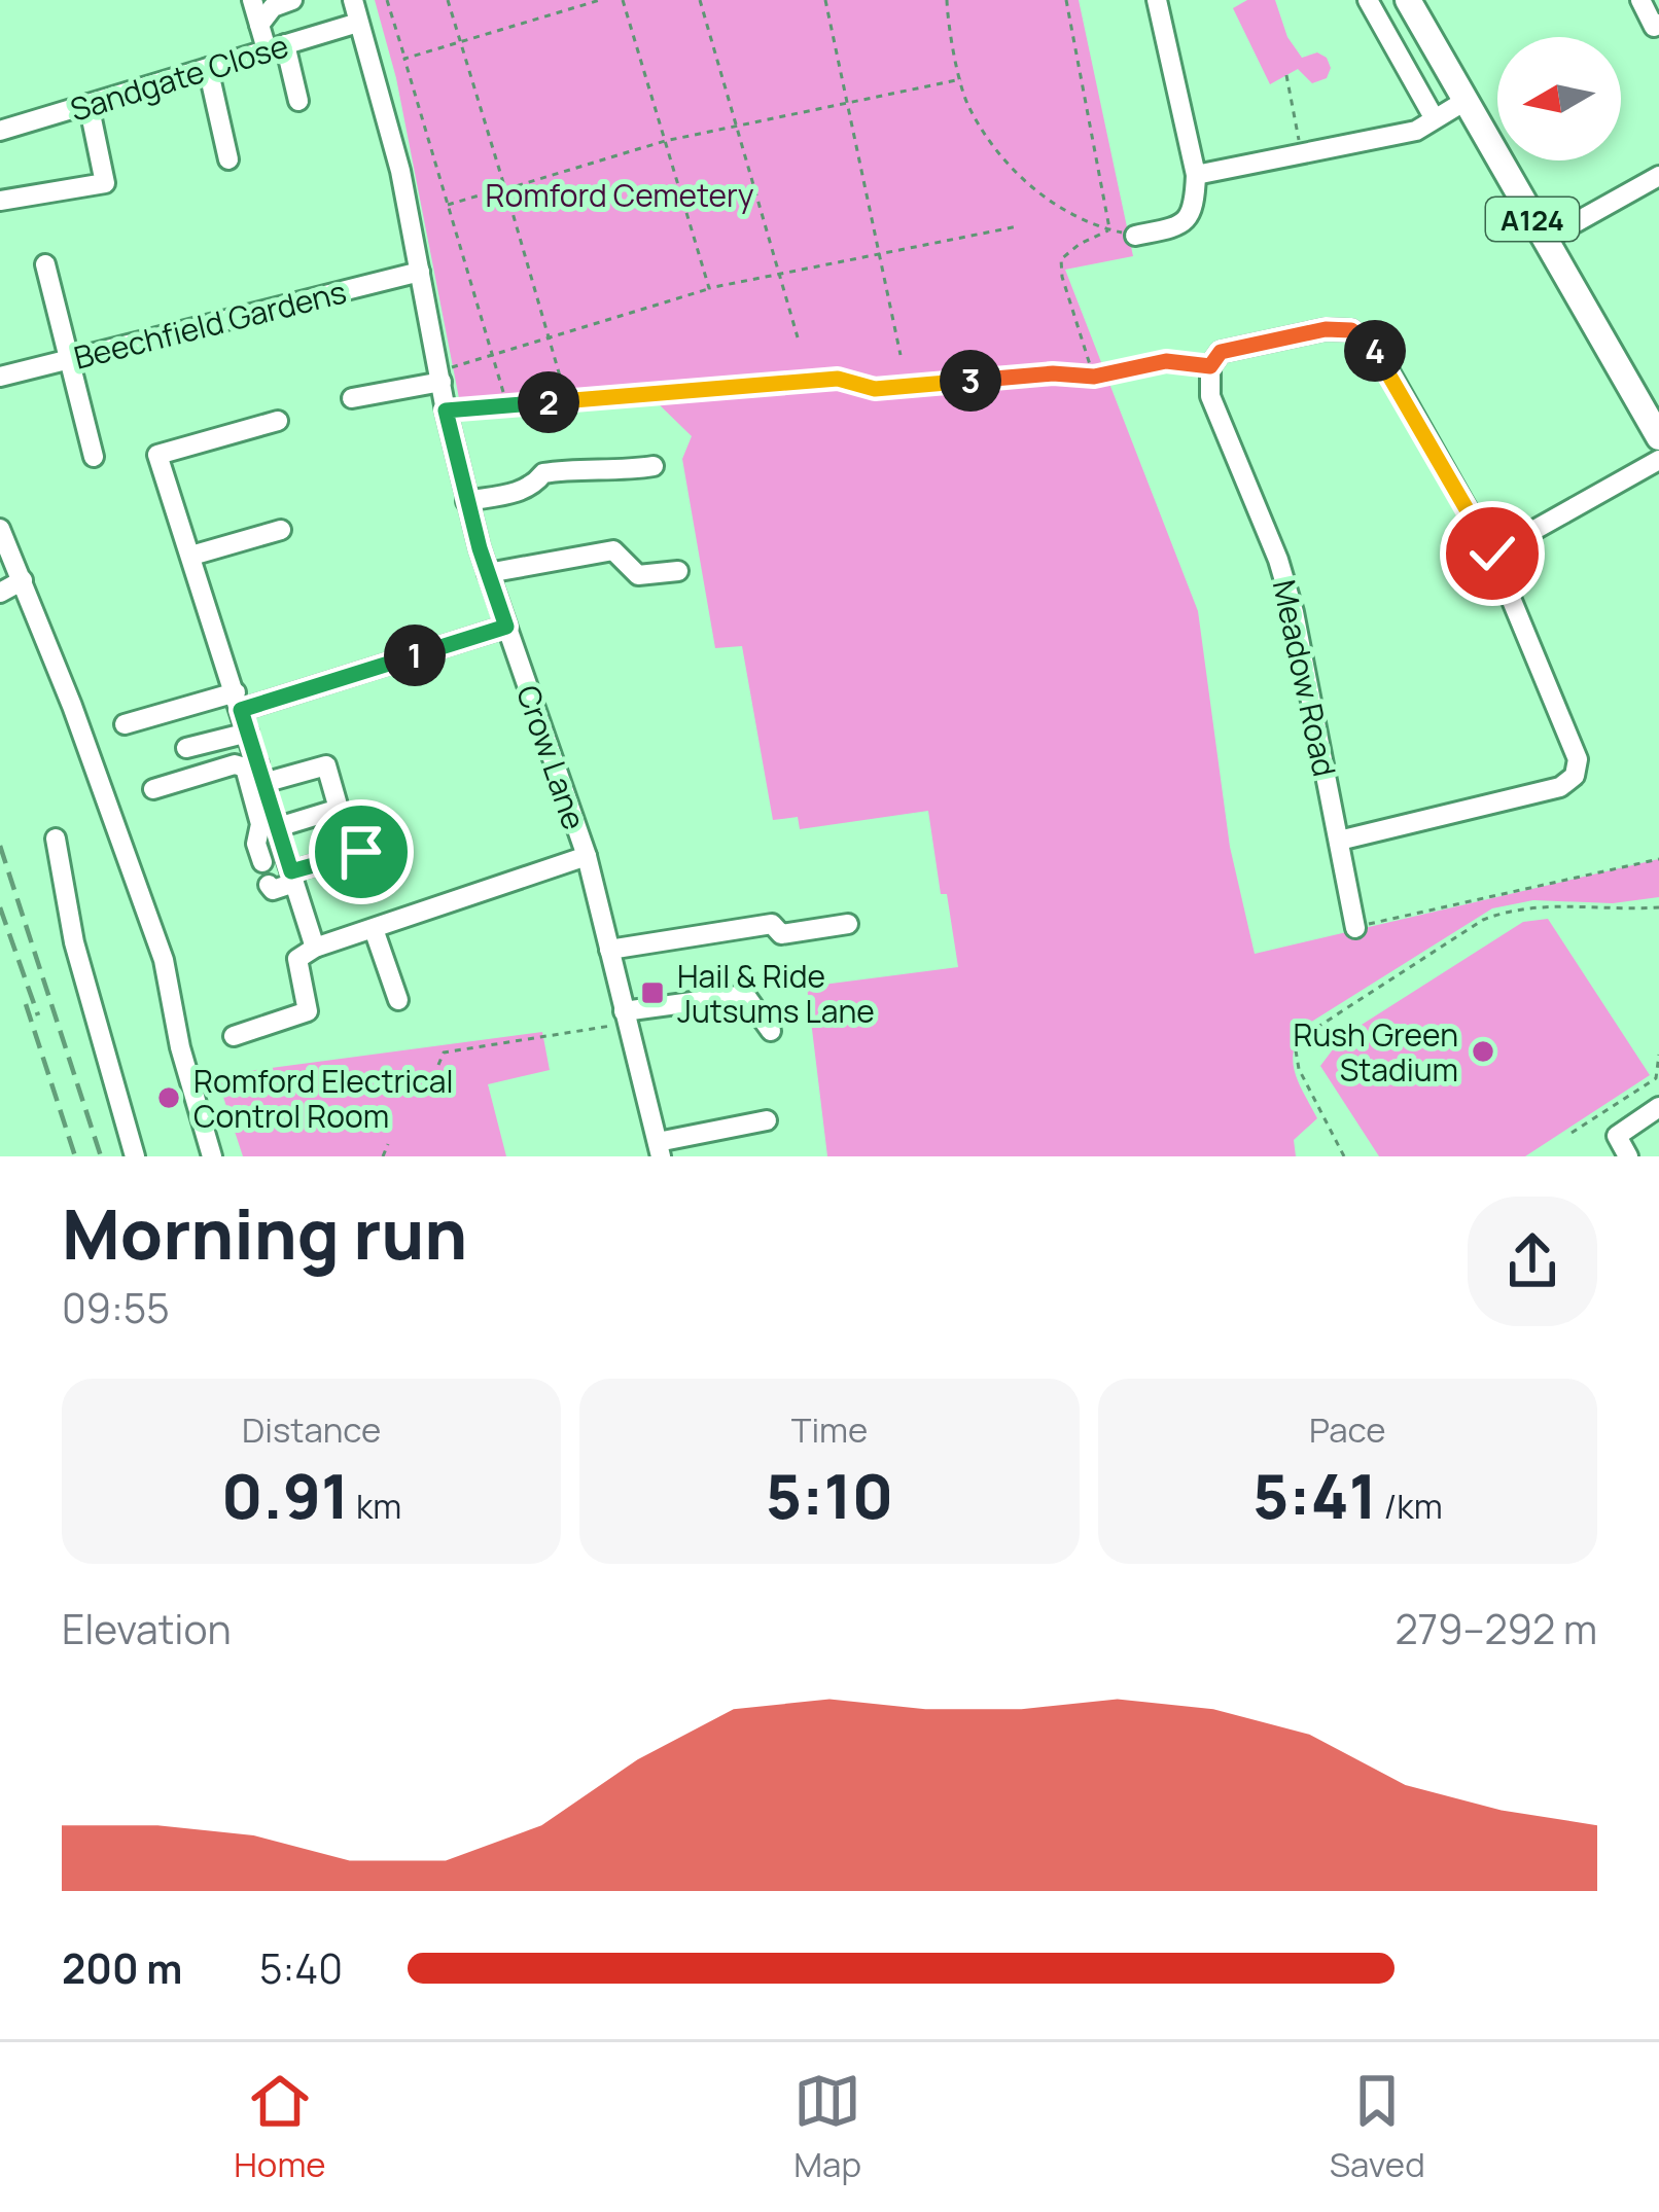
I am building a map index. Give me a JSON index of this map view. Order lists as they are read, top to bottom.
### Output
{
  "streets": {
    "main road": ["A124"],
    "street": [
      "Sandgate Close",
      "Beechfield Gardens",
      "Meadow Road",
      "Crow Lane"
    ]
  },
  "crossings": [
    ["Sandgate Close", "Crow Lane"],
    ["Beechfield Gardens", "Crow Lane"]
  ],
  "parks": ["Romford Cemetery"],
  "places": {
    "transit": ["Hail & Ride Jutsums Lane"],
    "other": ["Rush Green Stadium", "Romford Electrical Control Room"]
  },
  "north": "left",
  "page": {
    "pins": [
      "4",
      "3",
      "2",
      "1"
    ],
    "heading": ["Morning run", "09:55"],
    "stats": [
      ["Distance", "0.91 km"],
      ["Time", "5:10"],
      ["Pace", "5:41 /km"]
    ],
    "chart": ["Elevation", "279–292 m"],
    "list": [
      {
        "name": "200 m",
        "note": "5:40"
      }
    ],
    "tabs": ["Home", "Map", "Saved"]
  }
}
